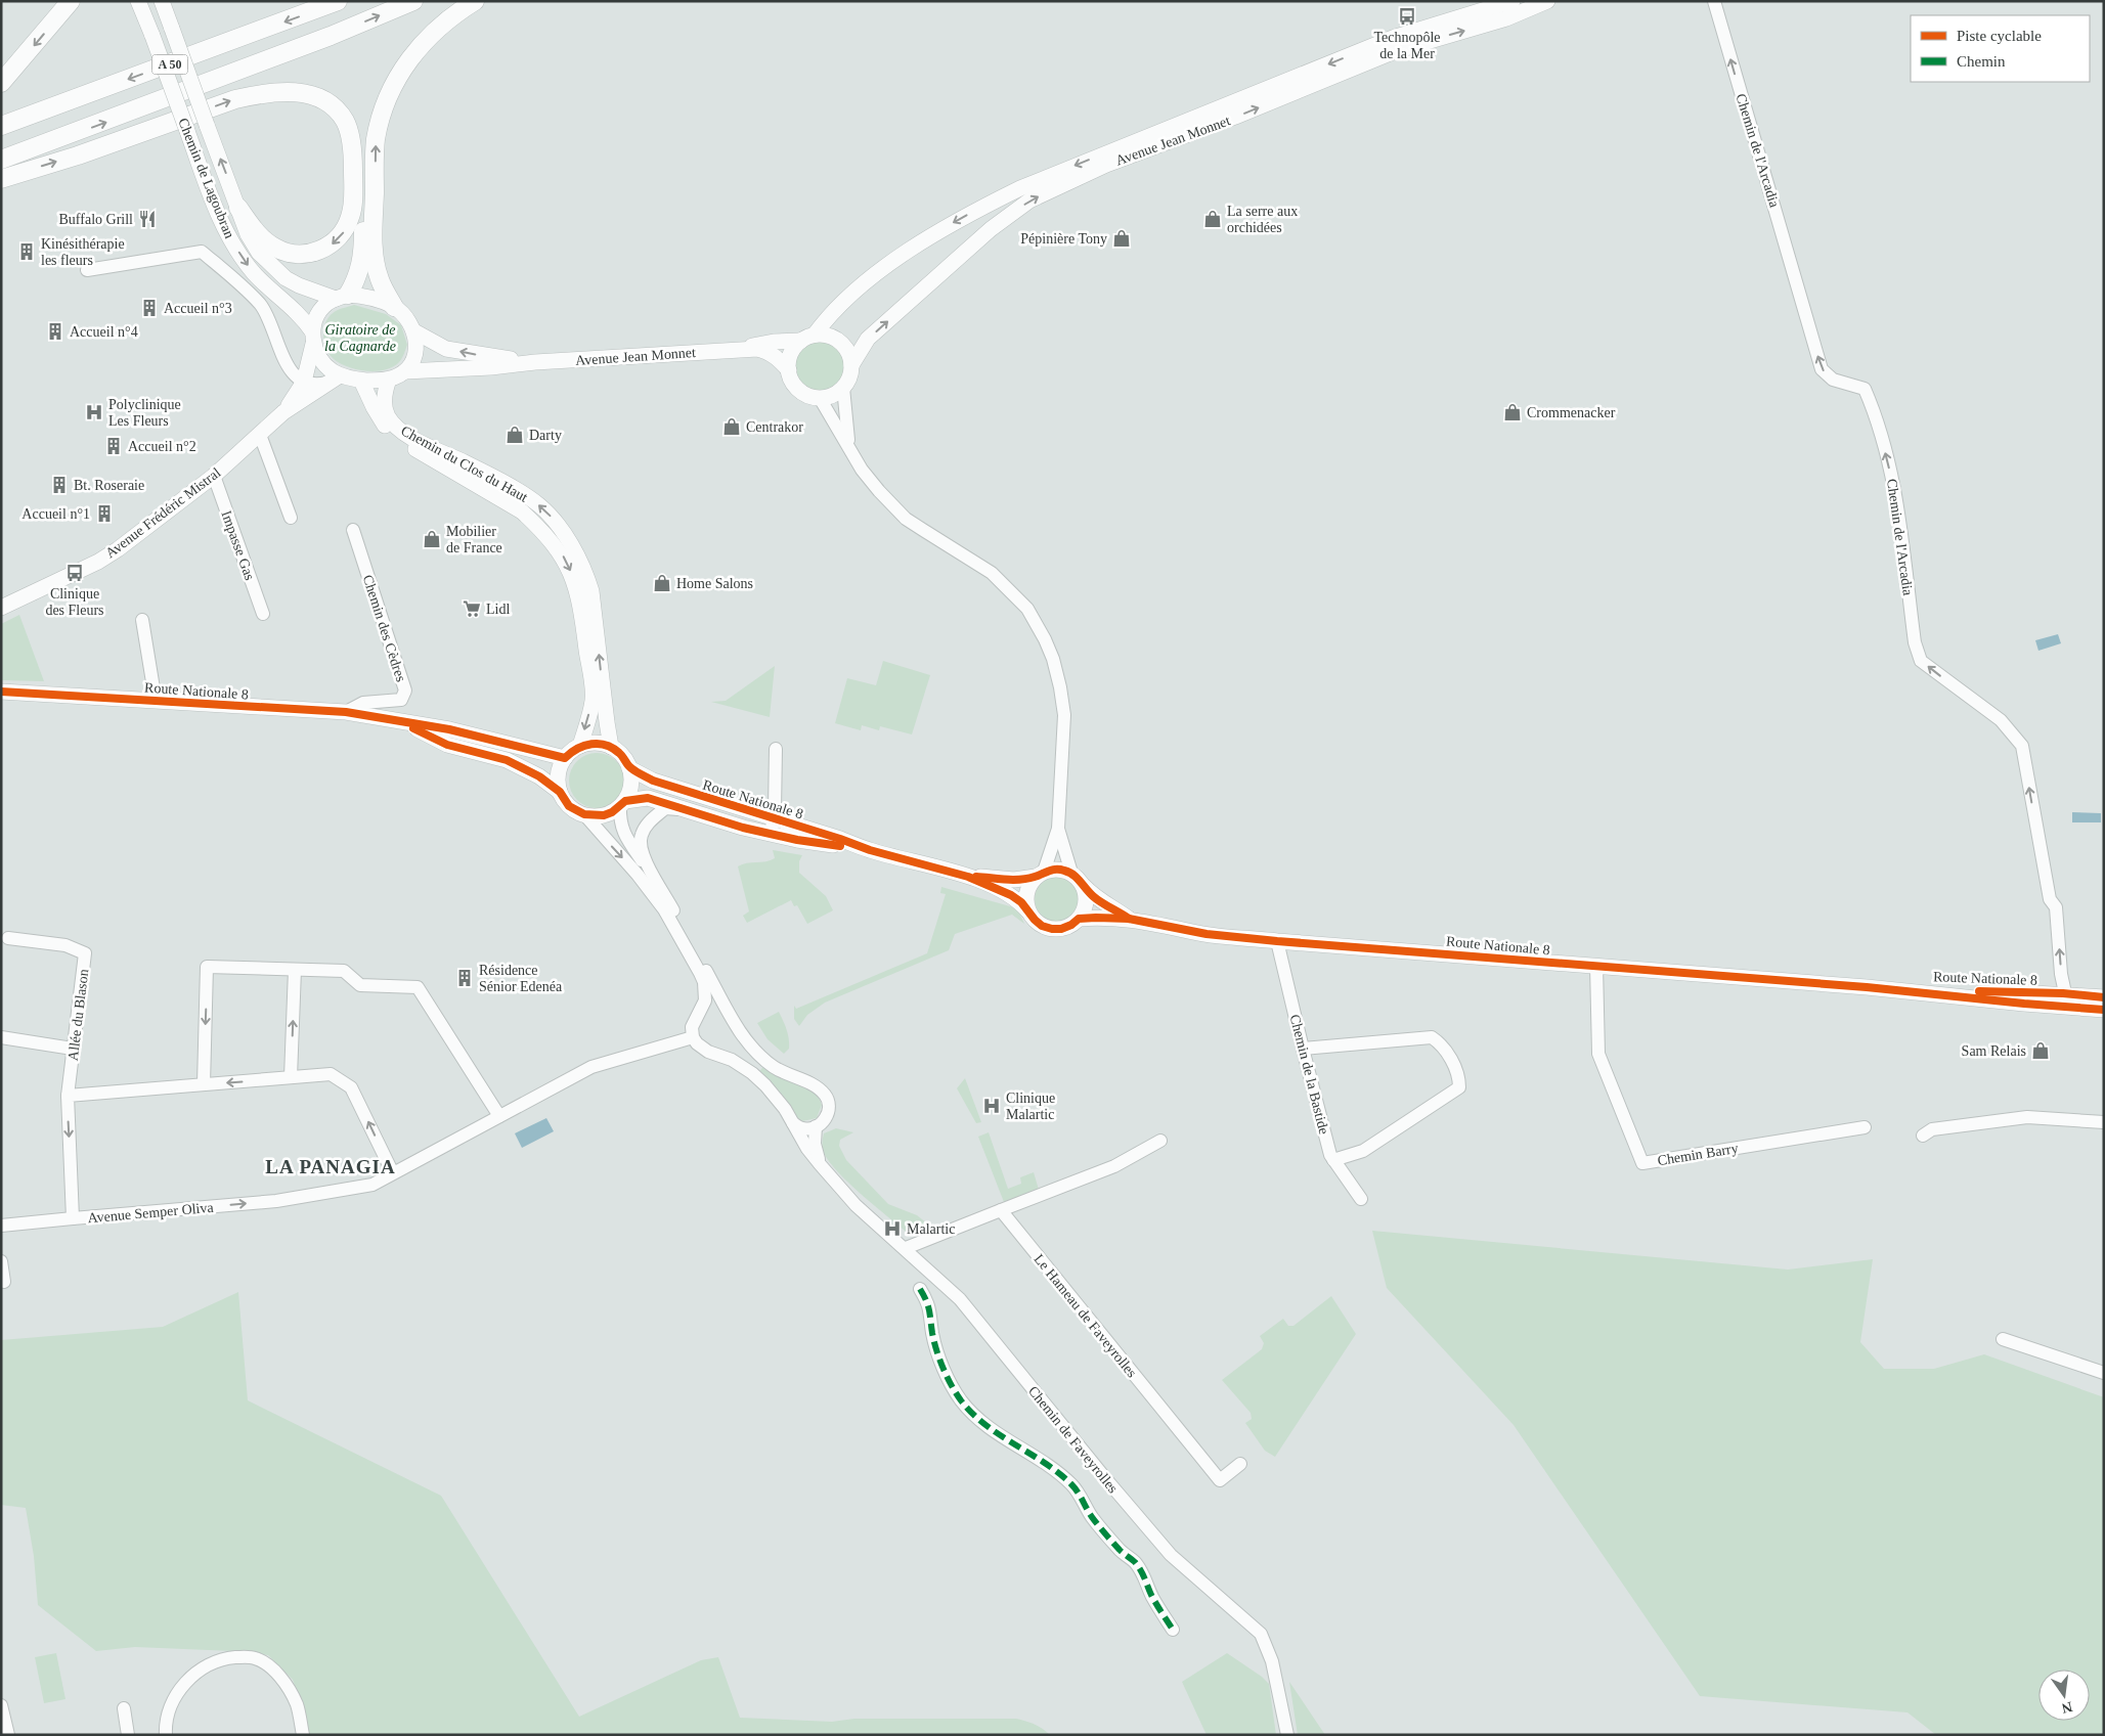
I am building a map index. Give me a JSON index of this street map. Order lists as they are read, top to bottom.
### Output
{
  "streets": {
    "highway": ["A 50"],
    "main road": [
      "Avenue Jean Monnet",
      "Chemin de Lagoubran",
      "Chemin du Clos du Haut",
      "Avenue Frédéric Mistral",
      "Route Nationale 8"
    ],
    "street": [
      "Chemin de l'Arcadia",
      "Impasse Gas",
      "Chemin des Cèdres",
      "Allée du Blason",
      "Chemin de la Bastide",
      "Chemin Barry",
      "Avenue Semper Oliva",
      "Le Hameau de Faveyrolles",
      "Chemin de Faveyrolles"
    ]
  },
  "crossings": [
    ["Avenue Jean Monnet", "Chemin de Lagoubran"],
    ["Avenue Jean Monnet", "Chemin du Clos du Haut"],
    ["Avenue Jean Monnet", "Avenue Frédéric Mistral"],
    ["Chemin de l'Arcadia", "Route Nationale 8"],
    ["Chemin de Lagoubran", "Chemin du Clos du Haut"],
    ["Chemin de Lagoubran", "Avenue Frédéric Mistral"],
    ["Chemin du Clos du Haut", "Avenue Frédéric Mistral"],
    ["Chemin du Clos du Haut", "Route Nationale 8"],
    ["Avenue Frédéric Mistral", "Impasse Gas"],
    ["Chemin des Cèdres", "Route Nationale 8"],
    ["Route Nationale 8", "Chemin de la Bastide"],
    ["Route Nationale 8", "Chemin Barry"],
    ["Allée du Blason", "Avenue Semper Oliva"],
    ["Avenue Semper Oliva", "Chemin de Faveyrolles"]
  ],
  "one_way": ["Chemin de l'Arcadia"],
  "districts": ["LA PANAGIA"],
  "parks": ["Giratoire de la Cagnarde"],
  "places": {
    "bus stop": ["Technopôle de la Mer", "Clinique des Fleurs"],
    "restaurant": ["Buffalo Grill"],
    "shop": [
      "La serre aux orchidées",
      "Pépinière Tony",
      "Crommenacker",
      "Centrakor",
      "Darty",
      "Mobilier de France",
      "Home Salons",
      "Sam Relais"
    ],
    "building": [
      "Kinésithérapie les fleurs",
      "Accueil n°3",
      "Accueil n°4",
      "Accueil n°2",
      "Bt. Roseraie",
      "Accueil n°1",
      "Résidence Sénior Edenéa"
    ],
    "hospital": ["Polyclinique Les Fleurs", "Clinique Malartic", "Malartic"],
    "supermarket": ["Lidl"]
  },
  "legend": ["Piste cyclable", "Chemin"],
  "north": "bottom"
}
